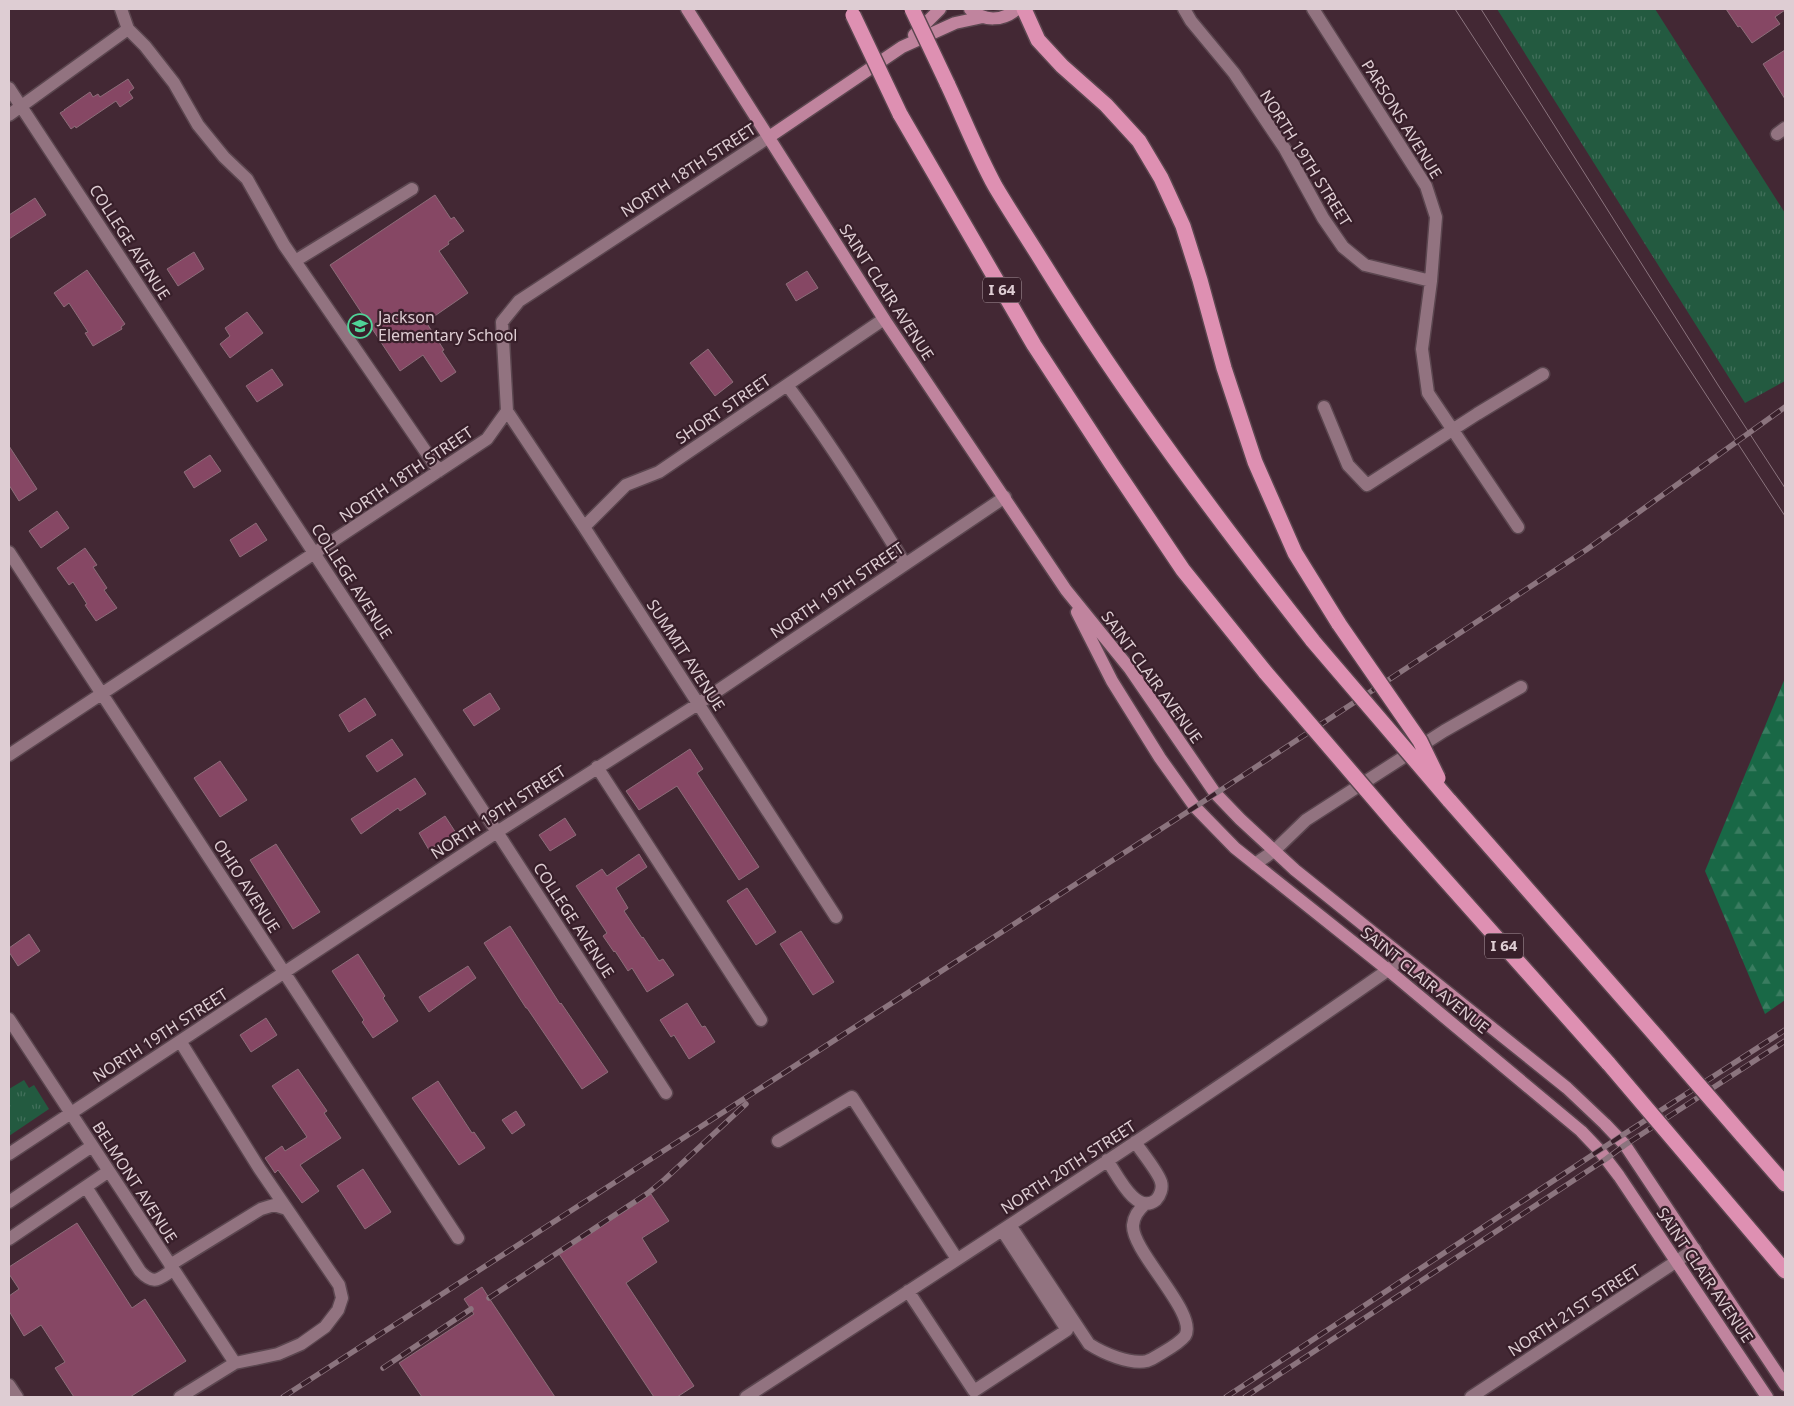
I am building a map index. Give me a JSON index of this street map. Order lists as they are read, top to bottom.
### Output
{
  "streets": {
    "highway": ["I 64"],
    "main road": ["NORTH 18TH STREET", "SAINT CLAIR AVENUE"],
    "street": [
      "PARSONS AVENUE",
      "NORTH 19TH STREET",
      "COLLEGE AVENUE",
      "SHORT STREET",
      "SUMMIT AVENUE",
      "OHIO AVENUE",
      "NORTH 20TH STREET",
      "BELMONT AVENUE",
      "NORTH 21ST STREET"
    ]
  },
  "crossings": [
    ["PARSONS AVENUE", "NORTH 19TH STREET"],
    ["NORTH 19TH STREET", "COLLEGE AVENUE"],
    ["NORTH 19TH STREET", "SAINT CLAIR AVENUE"],
    ["NORTH 19TH STREET", "SUMMIT AVENUE"],
    ["NORTH 19TH STREET", "OHIO AVENUE"],
    ["NORTH 19TH STREET", "BELMONT AVENUE"],
    ["NORTH 18TH STREET", "COLLEGE AVENUE"],
    ["NORTH 18TH STREET", "SAINT CLAIR AVENUE"],
    ["NORTH 18TH STREET", "SUMMIT AVENUE"],
    ["NORTH 18TH STREET", "OHIO AVENUE"],
    ["SAINT CLAIR AVENUE", "SHORT STREET"],
    ["SAINT CLAIR AVENUE", "NORTH 20TH STREET"],
    ["SAINT CLAIR AVENUE", "NORTH 21ST STREET"],
    ["SHORT STREET", "SUMMIT AVENUE"]
  ],
  "places": {
    "school or university": ["Jackson Elementary School"]
  }
}
